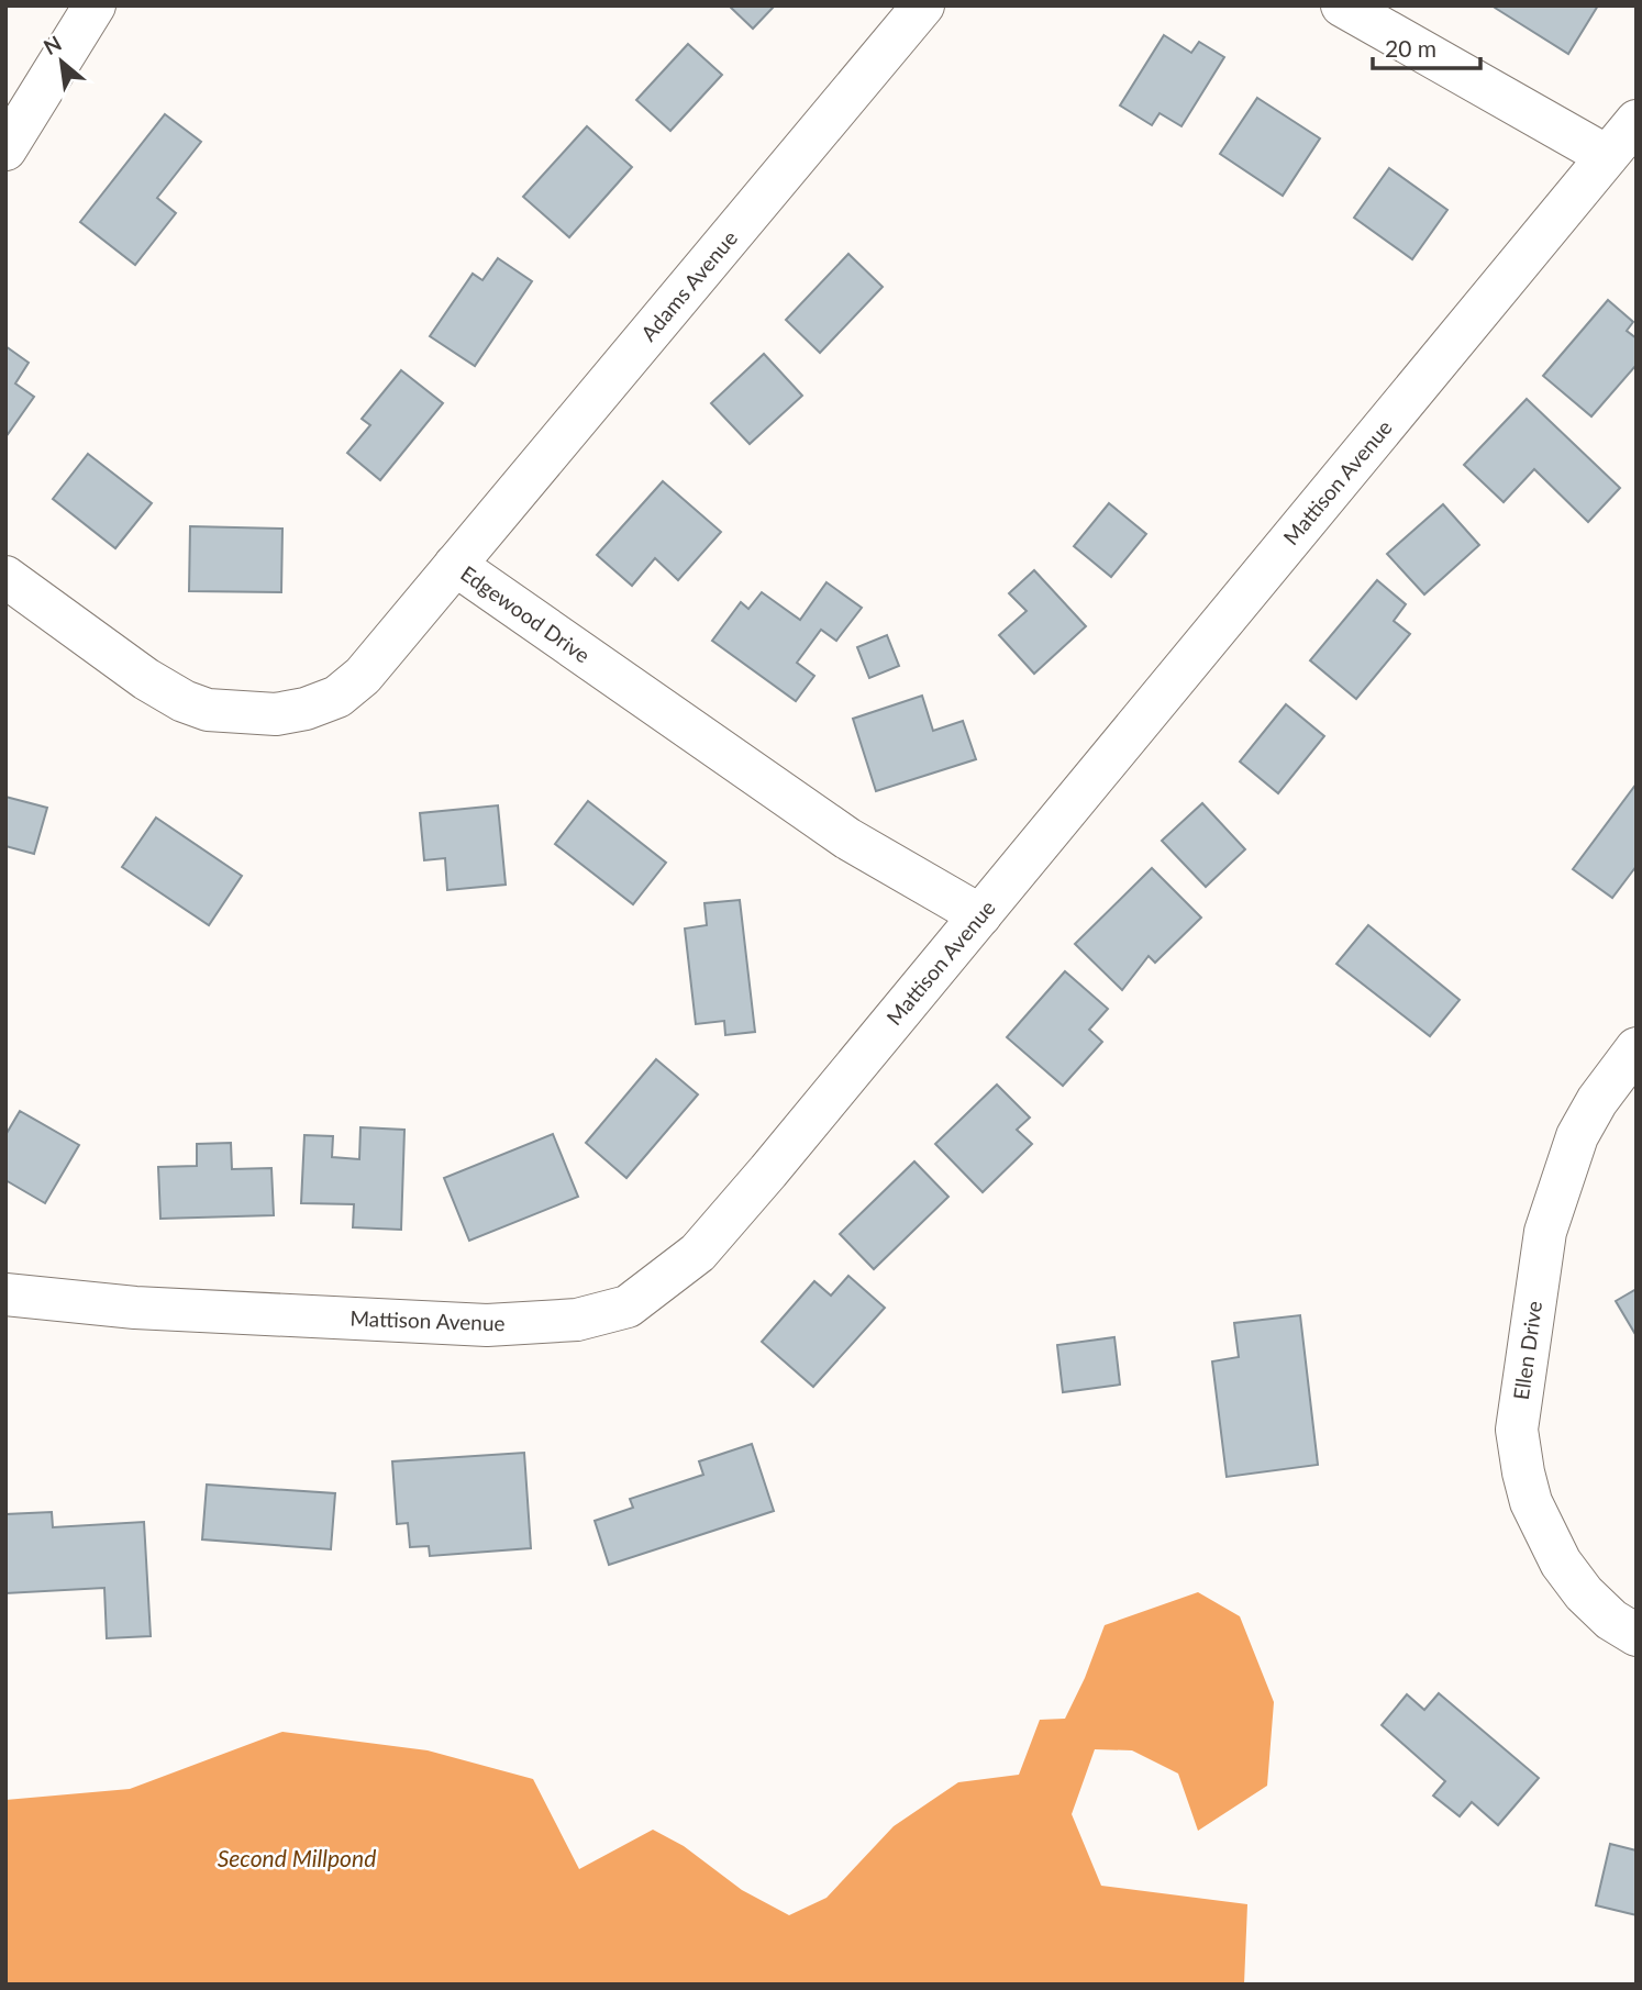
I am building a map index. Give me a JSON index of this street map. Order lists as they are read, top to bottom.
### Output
{
  "streets": {
    "street": [
      "Adams Avenue",
      "Mattison Avenue",
      "Edgewood Drive",
      "Ellen Drive"
    ]
  },
  "crossings": [
    ["Adams Avenue", "Edgewood Drive"],
    ["Mattison Avenue", "Edgewood Drive"]
  ],
  "water": ["Second Millpond"],
  "scale_bar": "20 m",
  "north": "top left"
}
